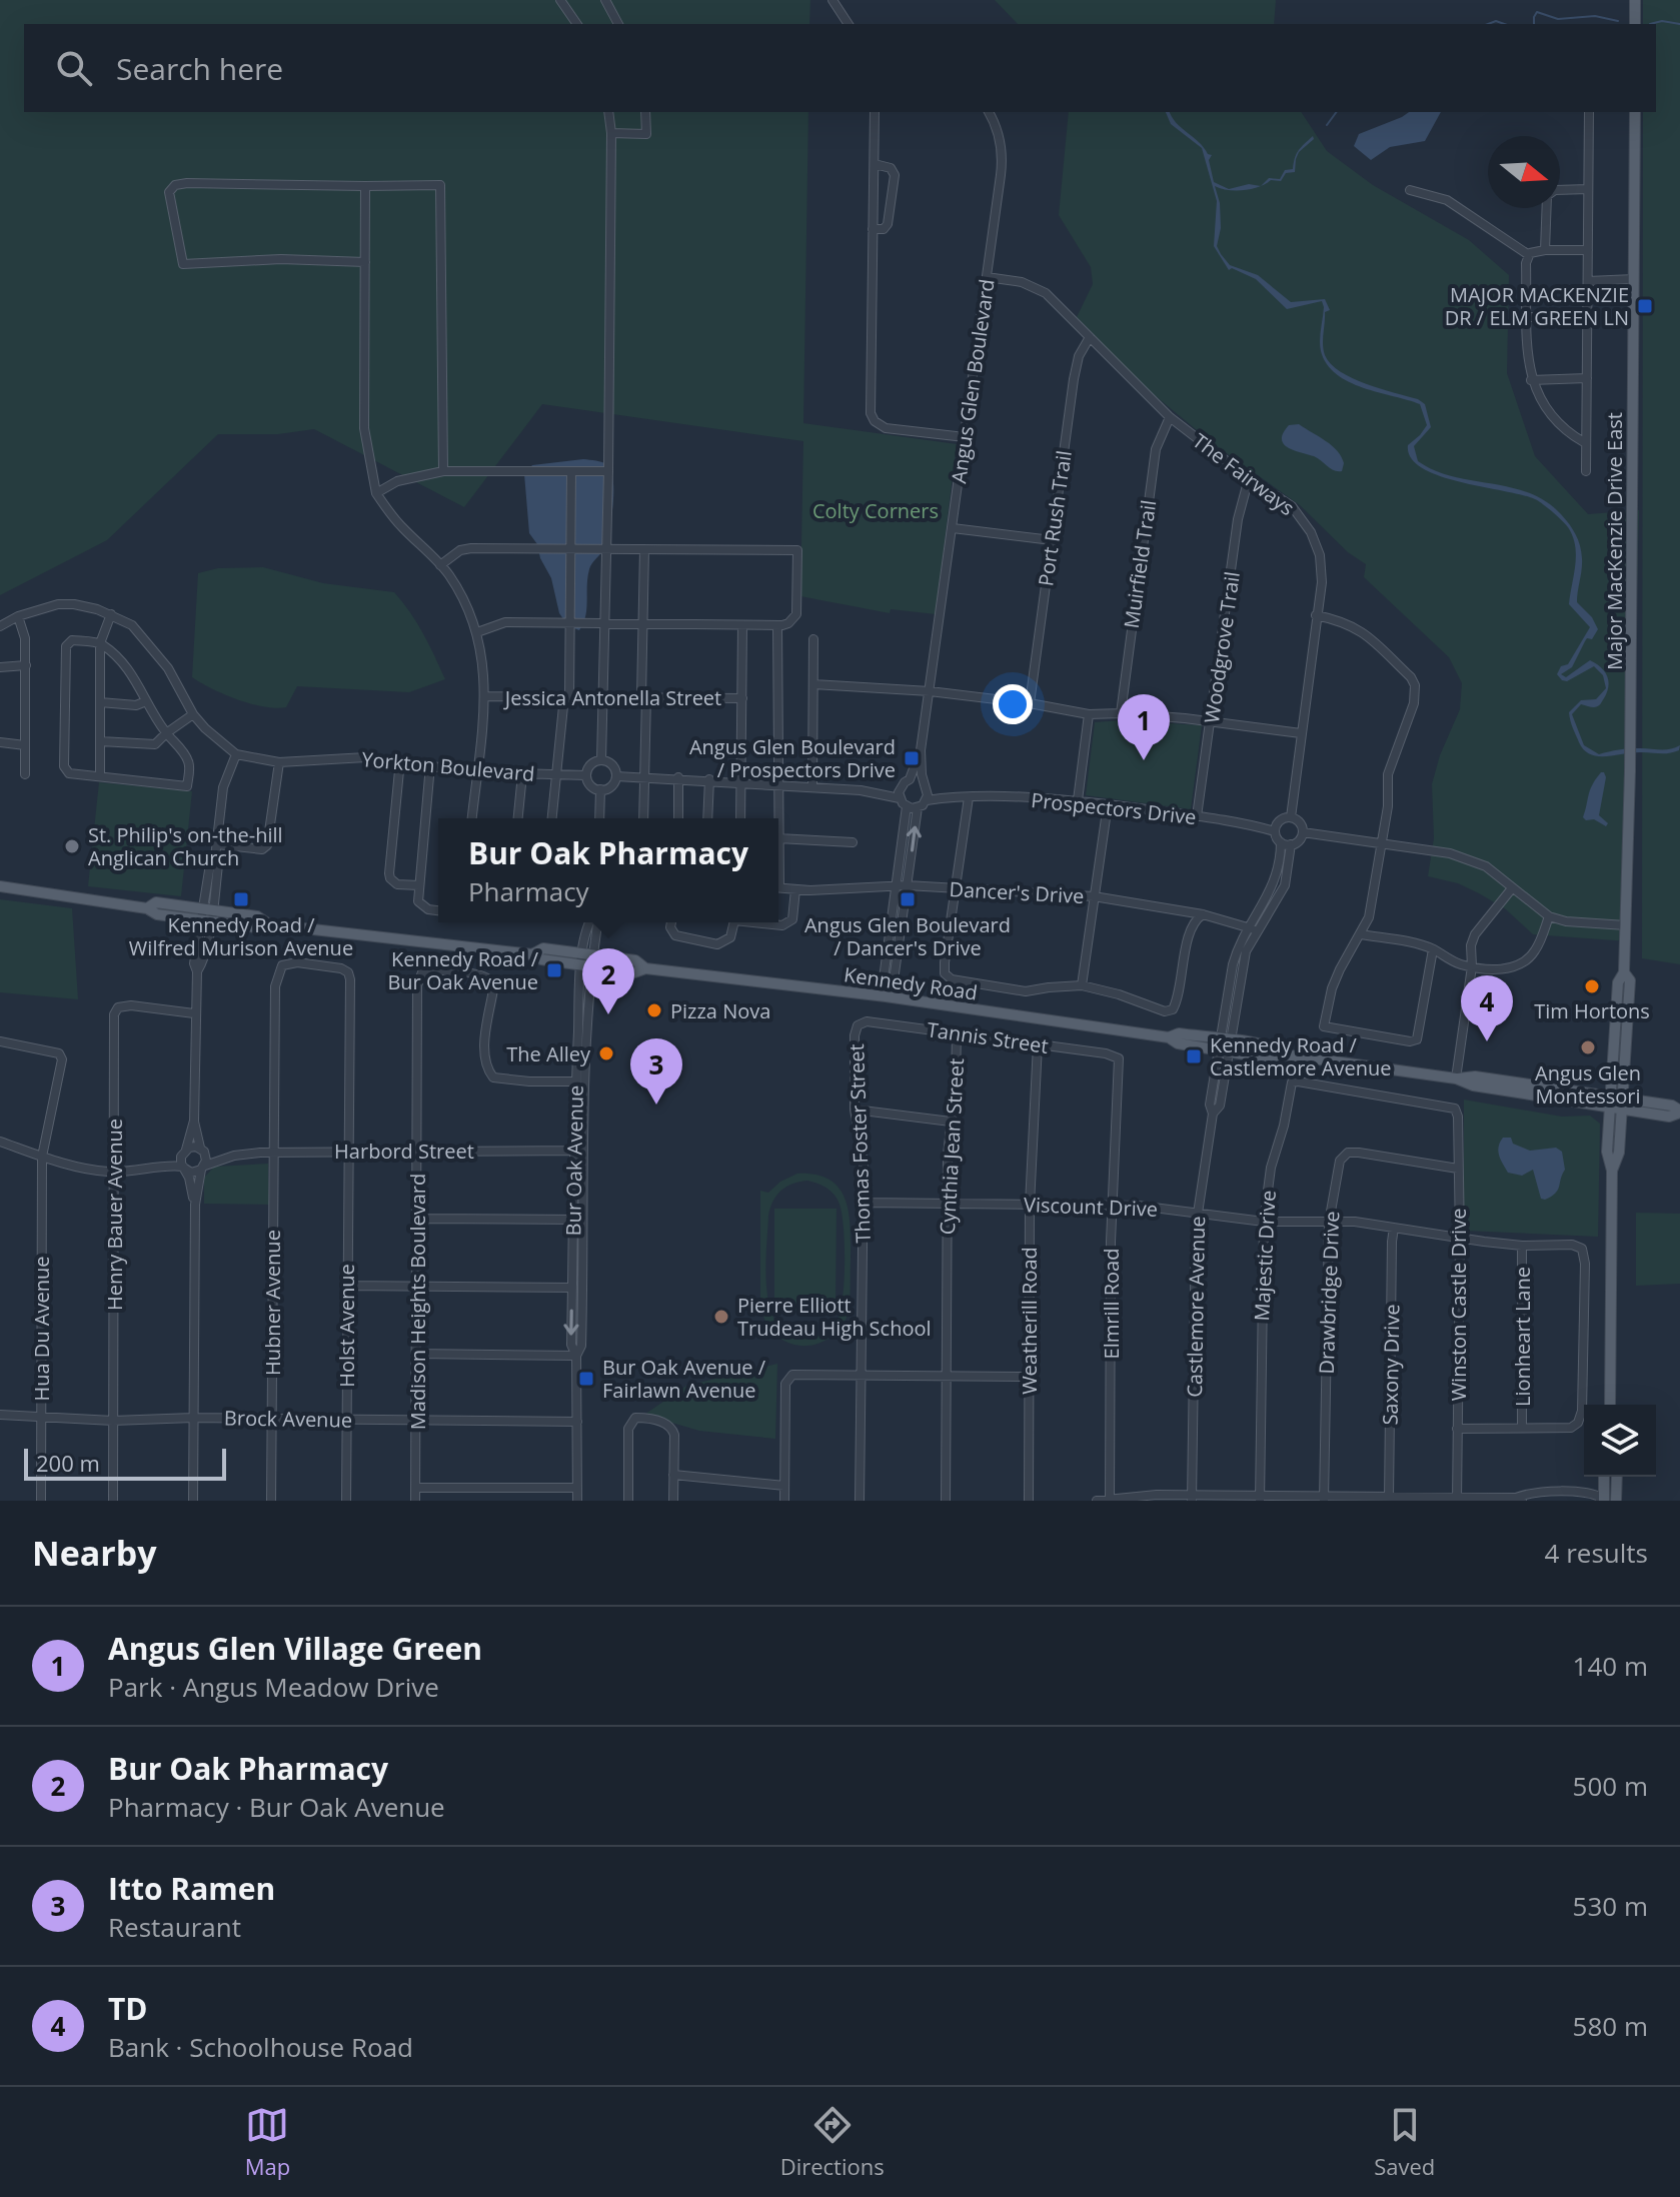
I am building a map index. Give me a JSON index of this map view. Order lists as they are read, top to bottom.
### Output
{
  "streets": {
    "main road": ["Major MacKenzie Drive East", "Kennedy Road"],
    "street": [
      "Angus Glen Boulevard",
      "The Fairways",
      "Port Rush Trail",
      "Muirfield Trail",
      "Woodgrove Trail",
      "Jessica Antonella Street",
      "Yorkton Boulevard",
      "Prospectors Drive",
      "Dancer's Drive",
      "Tannis Street",
      "Thomas Foster Street",
      "Cynthia Jean Street",
      "Harbord Street",
      "Bur Oak Avenue",
      "Viscount Drive",
      "Henry Bauer Avenue",
      "Majestic Drive",
      "Drawbridge Drive",
      "Madison Heights Boulevard",
      "Hubner Avenue",
      "Elmrill Road",
      "Winston Castle Drive",
      "Castlemore Avenue",
      "Weatherill Road",
      "Holst Avenue",
      "Hua Du Avenue",
      "Lionheart Lane",
      "Saxony Drive",
      "Brock Avenue"
    ]
  },
  "crossings": [
    ["Angus Glen Boulevard", "The Fairways"],
    ["Angus Glen Boulevard", "Prospectors Drive"],
    ["The Fairways", "Port Rush Trail"],
    ["The Fairways", "Muirfield Trail"],
    ["The Fairways", "Woodgrove Trail"],
    ["The Fairways", "Prospectors Drive"],
    ["Major MacKenzie Drive East", "Kennedy Road"],
    ["Woodgrove Trail", "Prospectors Drive"],
    ["Kennedy Road", "Bur Oak Avenue"],
    ["Kennedy Road", "Castlemore Avenue"],
    ["Tannis Street", "Thomas Foster Street"],
    ["Tannis Street", "Cynthia Jean Street"],
    ["Tannis Street", "Elmrill Road"],
    ["Tannis Street", "Weatherill Road"],
    ["Thomas Foster Street", "Viscount Drive"],
    ["Cynthia Jean Street", "Viscount Drive"],
    ["Harbord Street", "Bur Oak Avenue"],
    ["Harbord Street", "Madison Heights Boulevard"],
    ["Harbord Street", "Hubner Avenue"],
    ["Harbord Street", "Holst Avenue"],
    ["Bur Oak Avenue", "Madison Heights Boulevard"],
    ["Bur Oak Avenue", "Brock Avenue"],
    ["Viscount Drive", "Majestic Drive"],
    ["Viscount Drive", "Drawbridge Drive"],
    ["Viscount Drive", "Elmrill Road"],
    ["Viscount Drive", "Winston Castle Drive"],
    ["Viscount Drive", "Castlemore Avenue"],
    ["Viscount Drive", "Weatherill Road"],
    ["Viscount Drive", "Lionheart Lane"],
    ["Viscount Drive", "Saxony Drive"],
    ["Henry Bauer Avenue", "Brock Avenue"],
    ["Majestic Drive", "Winston Castle Drive"],
    ["Drawbridge Drive", "Winston Castle Drive"],
    ["Madison Heights Boulevard", "Brock Avenue"],
    ["Hubner Avenue", "Holst Avenue"],
    ["Hubner Avenue", "Brock Avenue"],
    ["Holst Avenue", "Brock Avenue"],
    ["Hua Du Avenue", "Brock Avenue"]
  ],
  "parks": ["Colty Corners"],
  "places": {
    "transit": [
      "MAJOR MACKENZIE DR / ELM GREEN LN",
      "Angus Glen Boulevard / Prospectors Drive",
      "Kennedy Road / Wilfred Murison Avenue",
      "Angus Glen Boulevard / Dancer's Drive",
      "Kennedy Road / Bur Oak Avenue",
      "Kennedy Road / Castlemore Avenue",
      "Bur Oak Avenue / Fairlawn Avenue"
    ],
    "other": [
      "St. Philip's on-the-hill Anglican Church",
      "Tim Hortons",
      "Pizza Nova",
      "Angus Glen Montessori",
      "The Alley",
      "Pierre Elliott Trudeau High School"
    ]
  },
  "scale_bar": "200 m",
  "north": "right",
  "page": {
    "search": "Search here",
    "pins": [
      "1",
      "2",
      "4",
      "3"
    ],
    "popup": ["Bur Oak Pharmacy", "Pharmacy"],
    "scale": "200 m",
    "heading": ["Nearby", "4 results"],
    "list": [
      {
        "mark": "1",
        "name": "Angus Glen Village Green",
        "note": "Park · Angus Meadow Drive",
        "value": "140 m"
      },
      {
        "mark": "2",
        "name": "Bur Oak Pharmacy",
        "note": "Pharmacy · Bur Oak Avenue",
        "value": "500 m"
      },
      {
        "mark": "3",
        "name": "Itto Ramen",
        "note": "Restaurant",
        "value": "530 m"
      },
      {
        "mark": "4",
        "name": "TD",
        "note": "Bank · Schoolhouse Road",
        "value": "580 m"
      }
    ],
    "nav": ["Map", "Directions", "Saved"]
  }
}
